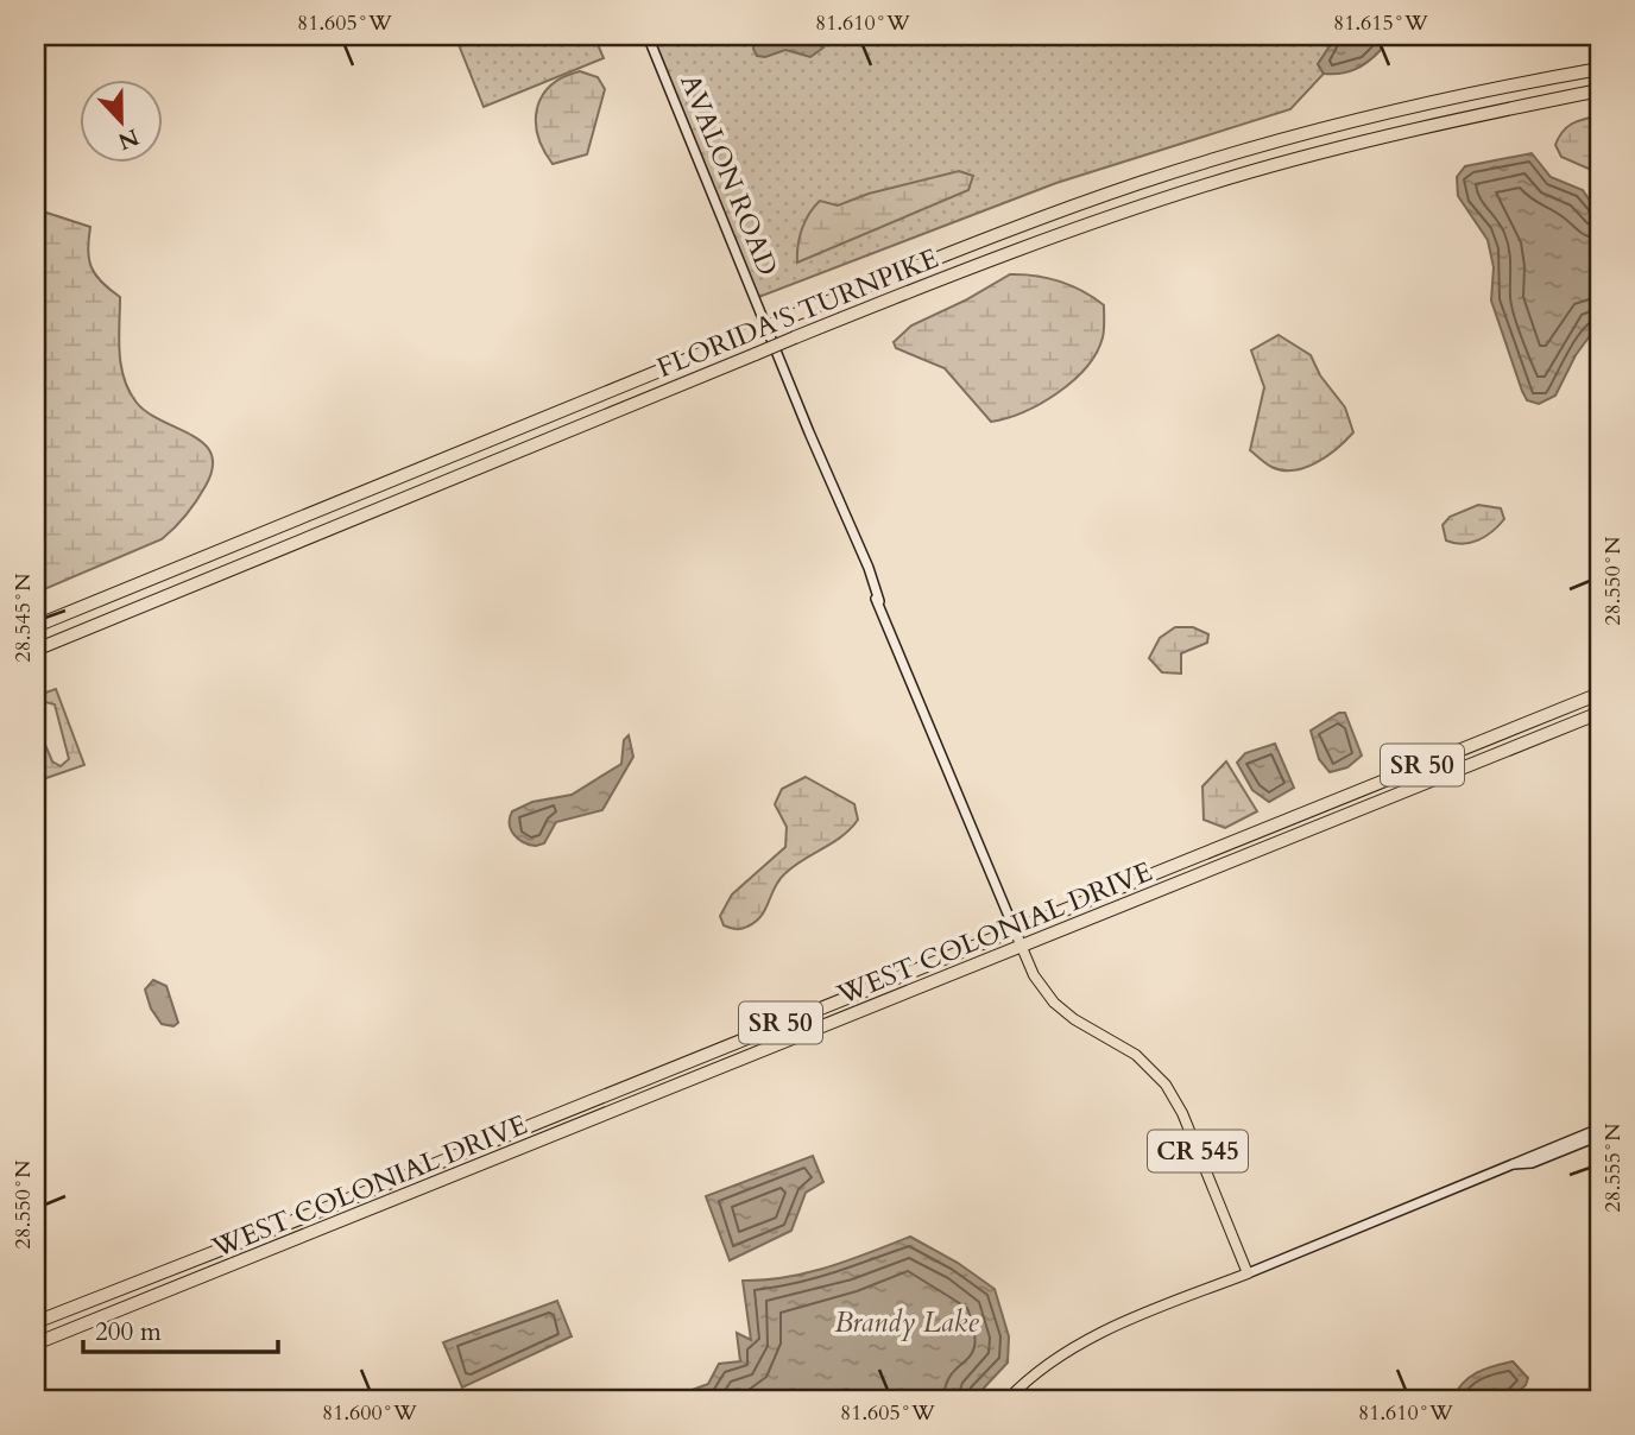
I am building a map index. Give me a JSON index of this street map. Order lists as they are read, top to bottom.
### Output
{
  "streets": {
    "highway": ["FLORIDA'S TURNPIKE", "SR 50", "WEST COLONIAL DRIVE"],
    "main road": ["AVALON ROAD", "CR 545"]
  },
  "crossings": [
    ["AVALON ROAD", "WEST COLONIAL DRIVE"],
    ["AVALON ROAD", "CR 545"],
    ["WEST COLONIAL DRIVE", "CR 545"]
  ],
  "water": ["Brandy Lake"],
  "scale_bar": "200 m",
  "north": "bottom",
  "coordinates": [
    "81.605°W",
    "81.610°W",
    "81.615°W",
    "28.550°N",
    "28.545°N",
    "28.555°N",
    "81.600°W"
  ]
}
